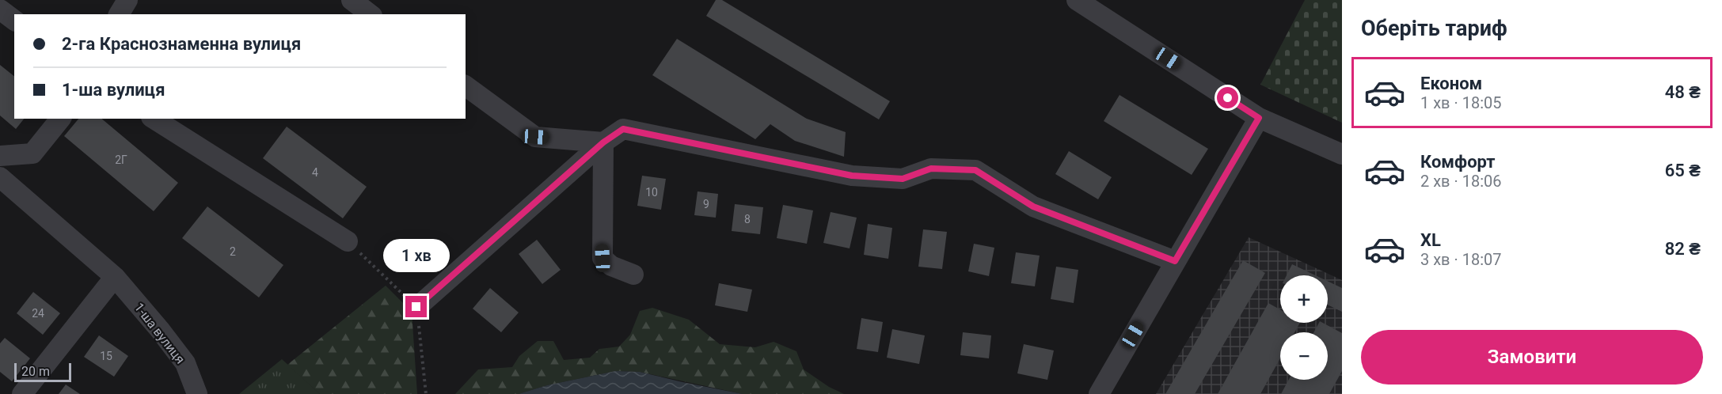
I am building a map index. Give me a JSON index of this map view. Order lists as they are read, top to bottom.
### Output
{
  "streets": {
    "street": ["1-ша вулиця"]
  },
  "house_numbers": [
    "2Г",
    "4",
    "10",
    "9",
    "8",
    "2",
    "24",
    "15"
  ],
  "scale_bar": "20 m",
  "page": {
    "heading": "Оберіть тариф",
    "banner": ["2-га Краснознаменна вулиця", "1-ша вулиця"],
    "list": [
      {
        "name": "Економ",
        "note": "1 хв · 18:05",
        "value": "48 ₴"
      },
      {
        "name": "Комфорт",
        "note": "2 хв · 18:06",
        "value": "65 ₴"
      },
      {
        "name": "XL",
        "note": "3 хв · 18:07",
        "value": "82 ₴"
      }
    ],
    "bubble": "1 хв",
    "map_buttons": ["+", "−"],
    "buttons": "Замовити",
    "scale": "20 m"
  }
}
